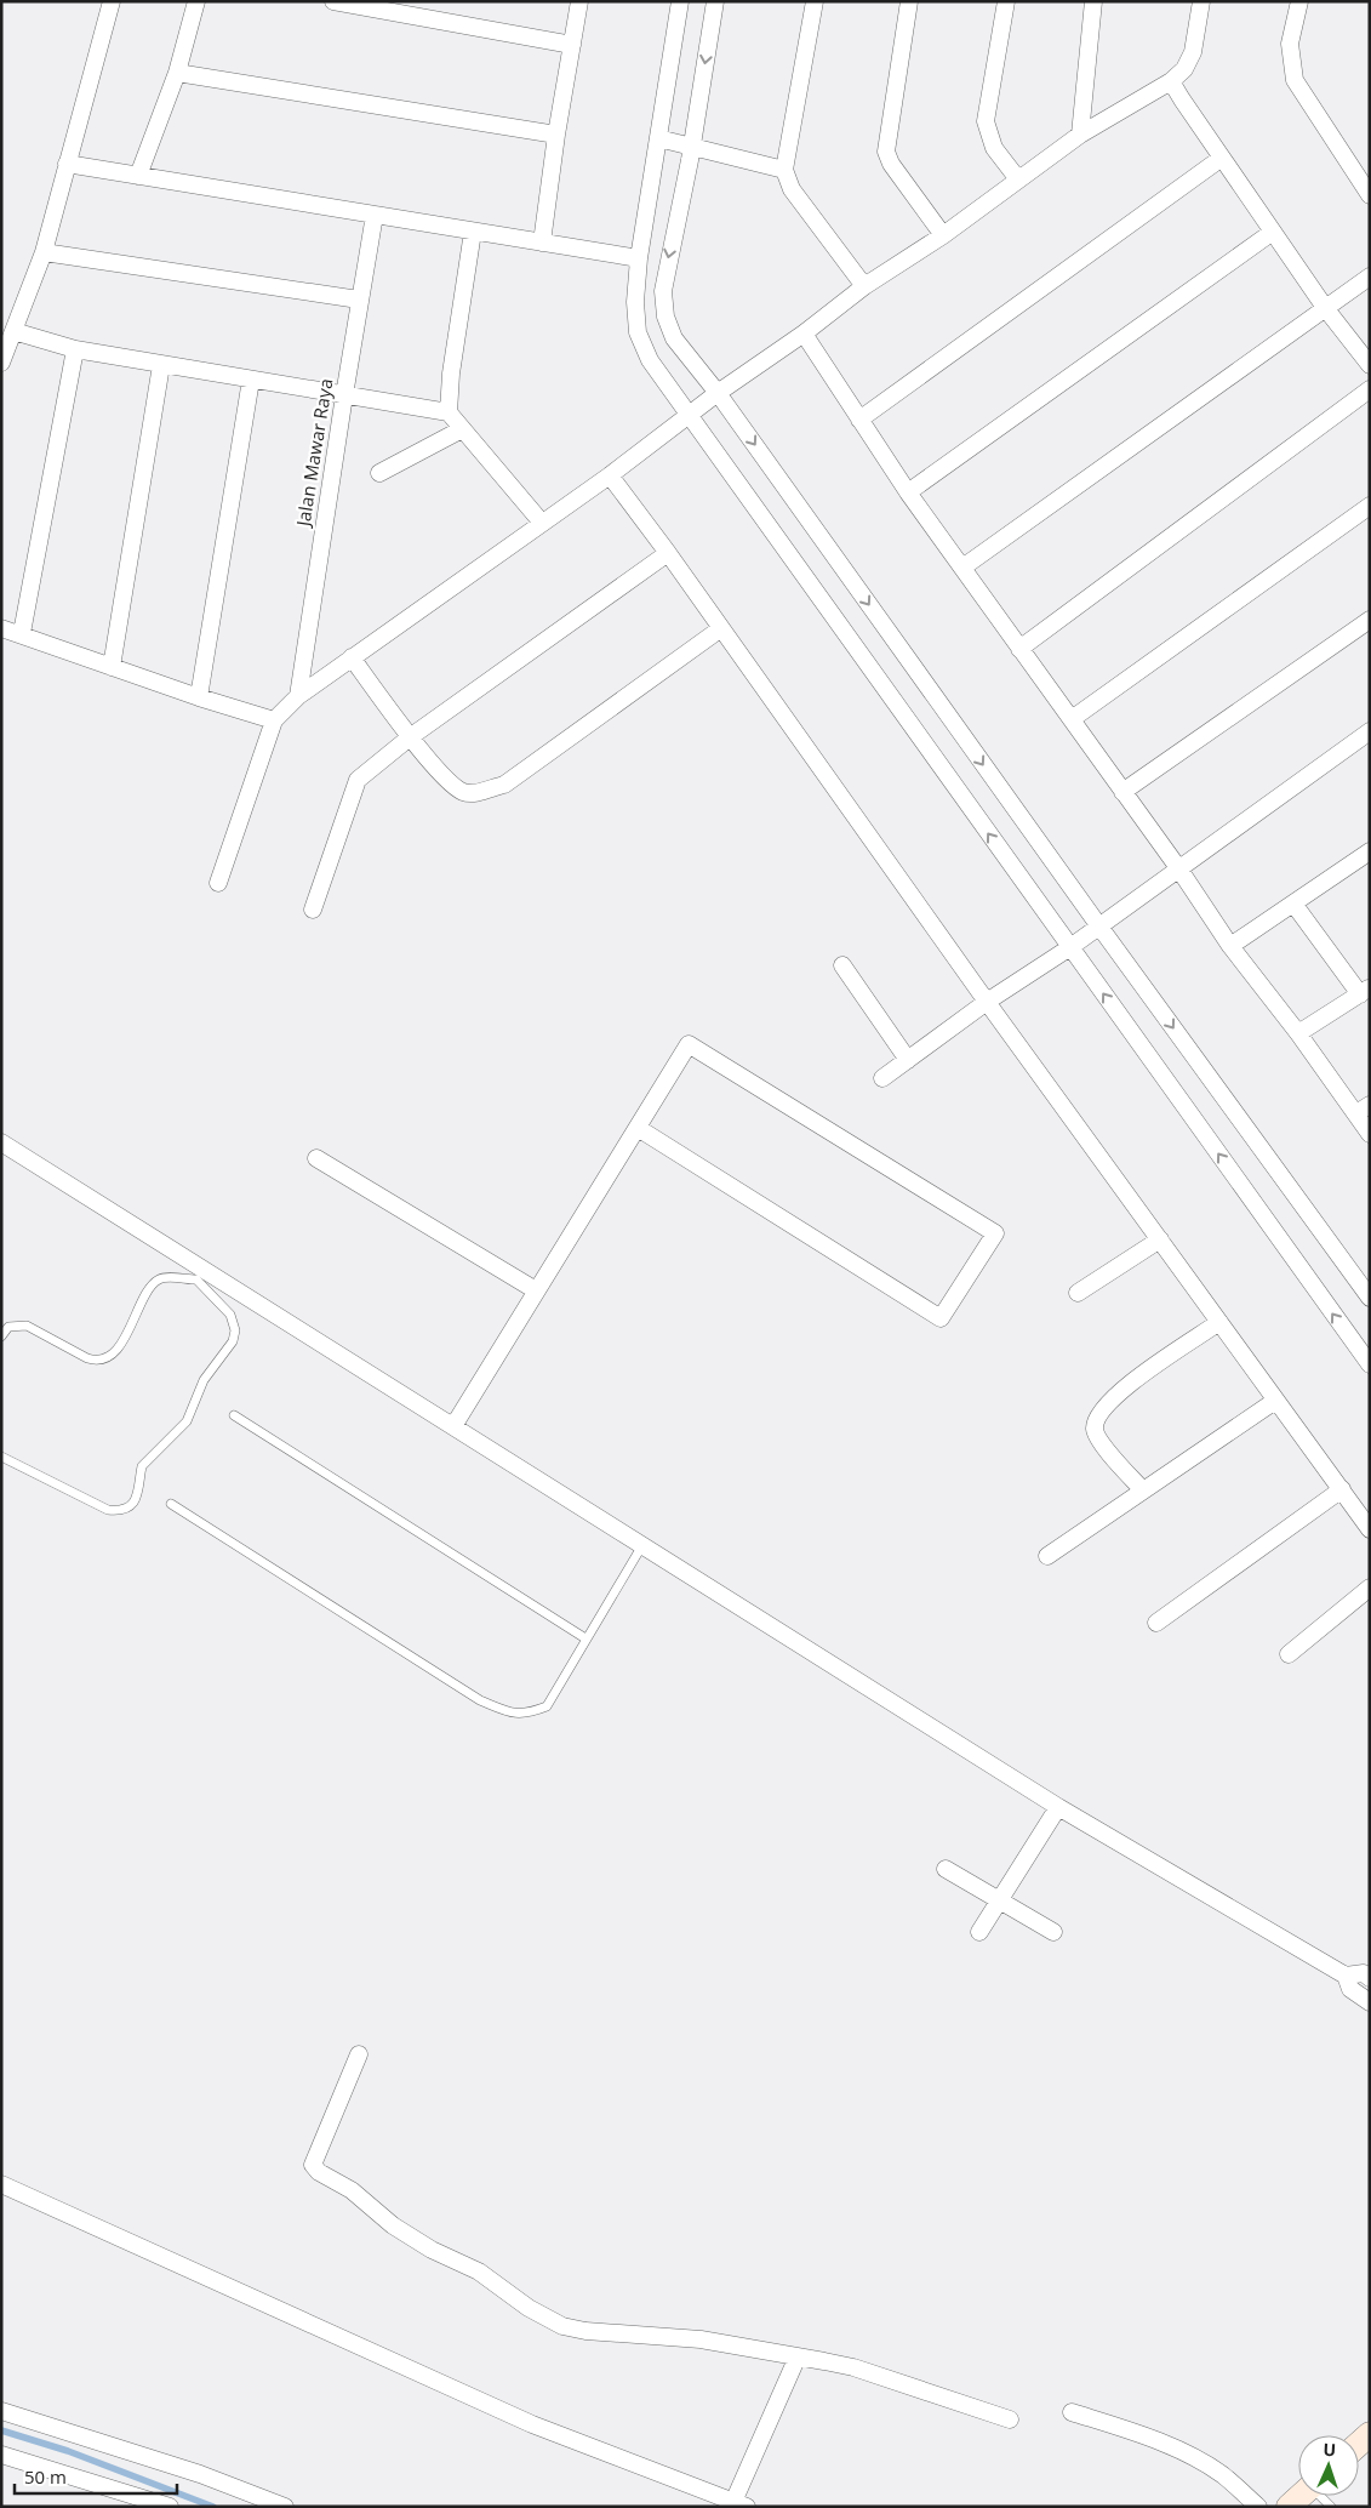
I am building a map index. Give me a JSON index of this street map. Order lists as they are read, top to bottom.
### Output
{
  "streets": {
    "street": ["Jalan Mawar Raya"]
  },
  "scale_bar": "50 m",
  "north": "top"
}
